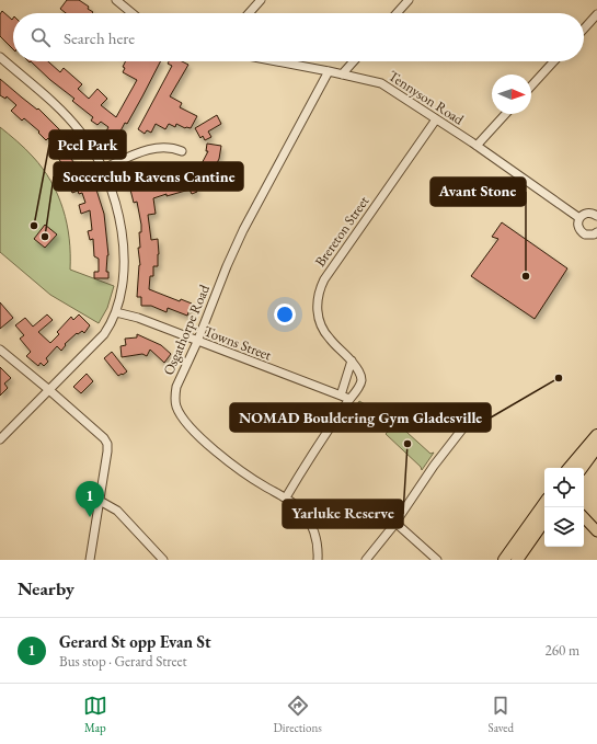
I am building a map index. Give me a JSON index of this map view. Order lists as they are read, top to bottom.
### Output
{
  "streets": {
    "street": [
      "Tennyson Road",
      "Brereton Street",
      "Osgathorpe Road",
      "Towns Street"
    ]
  },
  "crossings": [
    ["Tennyson Road", "Brereton Street"],
    ["Tennyson Road", "Osgathorpe Road"],
    ["Brereton Street", "Osgathorpe Road"],
    ["Brereton Street", "Towns Street"],
    ["Osgathorpe Road", "Towns Street"]
  ],
  "places": [
    "Peel Park",
    "Soccerclub Ravens Cantine",
    "Avant Stone",
    "NOMAD Bouldering Gym Gladesville",
    "Yarluke Reserve"
  ],
  "north": "right",
  "page": {
    "search": "Search here",
    "pins": "1",
    "heading": "Nearby",
    "list": [
      {
        "mark": "1",
        "name": "Gerard St opp Evan St",
        "note": "Bus stop · Gerard Street",
        "value": "260 m"
      }
    ],
    "nav": ["Map", "Directions", "Saved"]
  }
}
